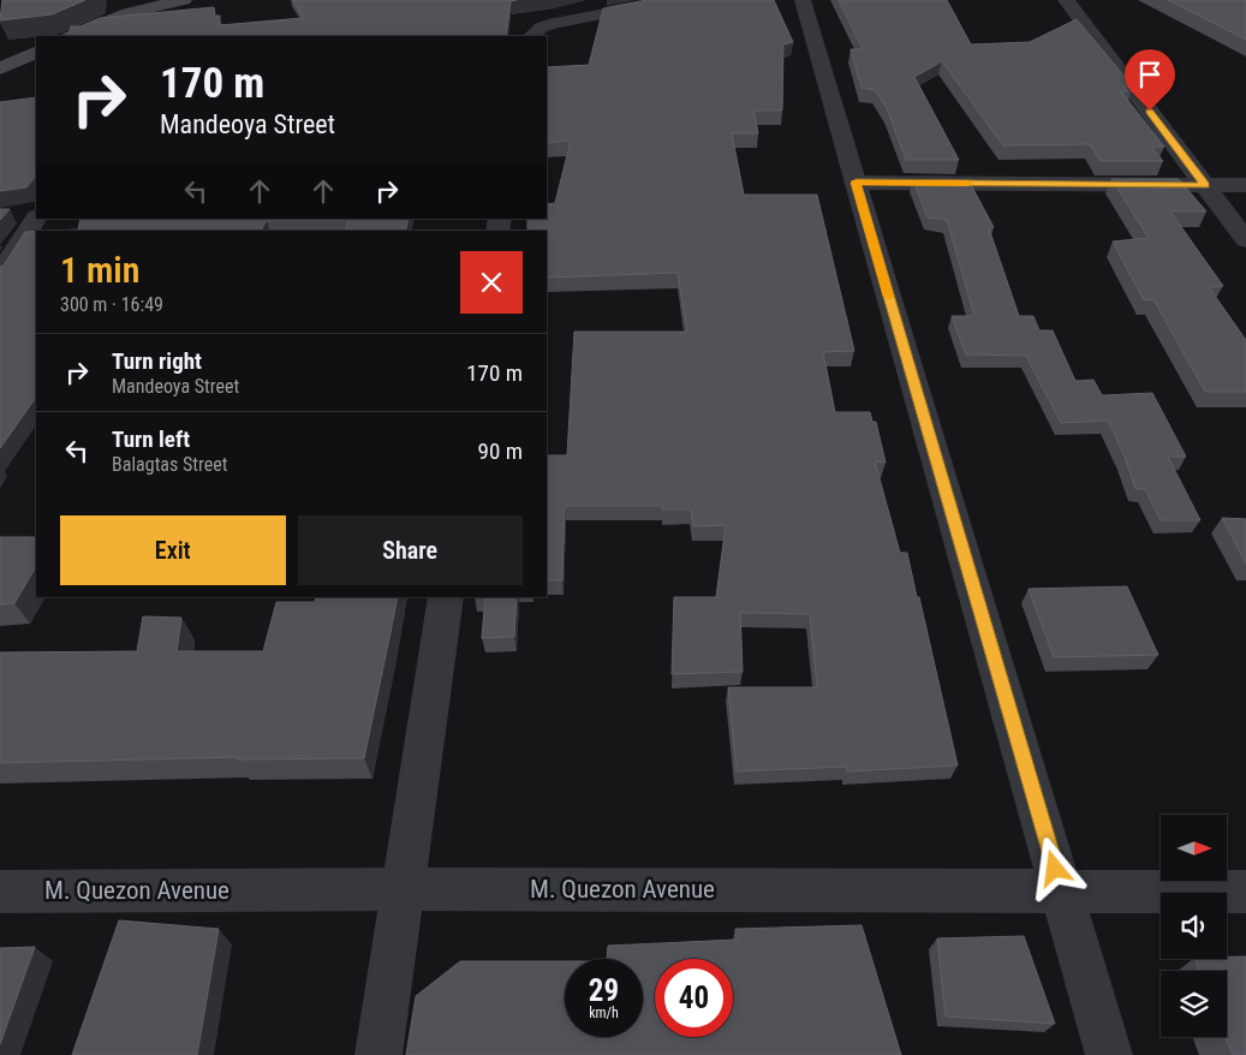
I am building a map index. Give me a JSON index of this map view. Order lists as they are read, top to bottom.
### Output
{
  "streets": {
    "street": ["M. Quezon Avenue"]
  },
  "north": "right",
  "page": {
    "turn": ["170 m", "Mandeoya Street"],
    "heading": ["1 min", "300 m · 16:49"],
    "list": [
      {
        "name": "Turn right",
        "note": "Mandeoya Street",
        "value": "170 m"
      },
      {
        "name": "Turn left",
        "note": "Balagtas Street",
        "value": "90 m"
      }
    ],
    "buttons": ["Exit", "Share"],
    "speed": "29 km/h",
    "limit": "40"
  }
}
